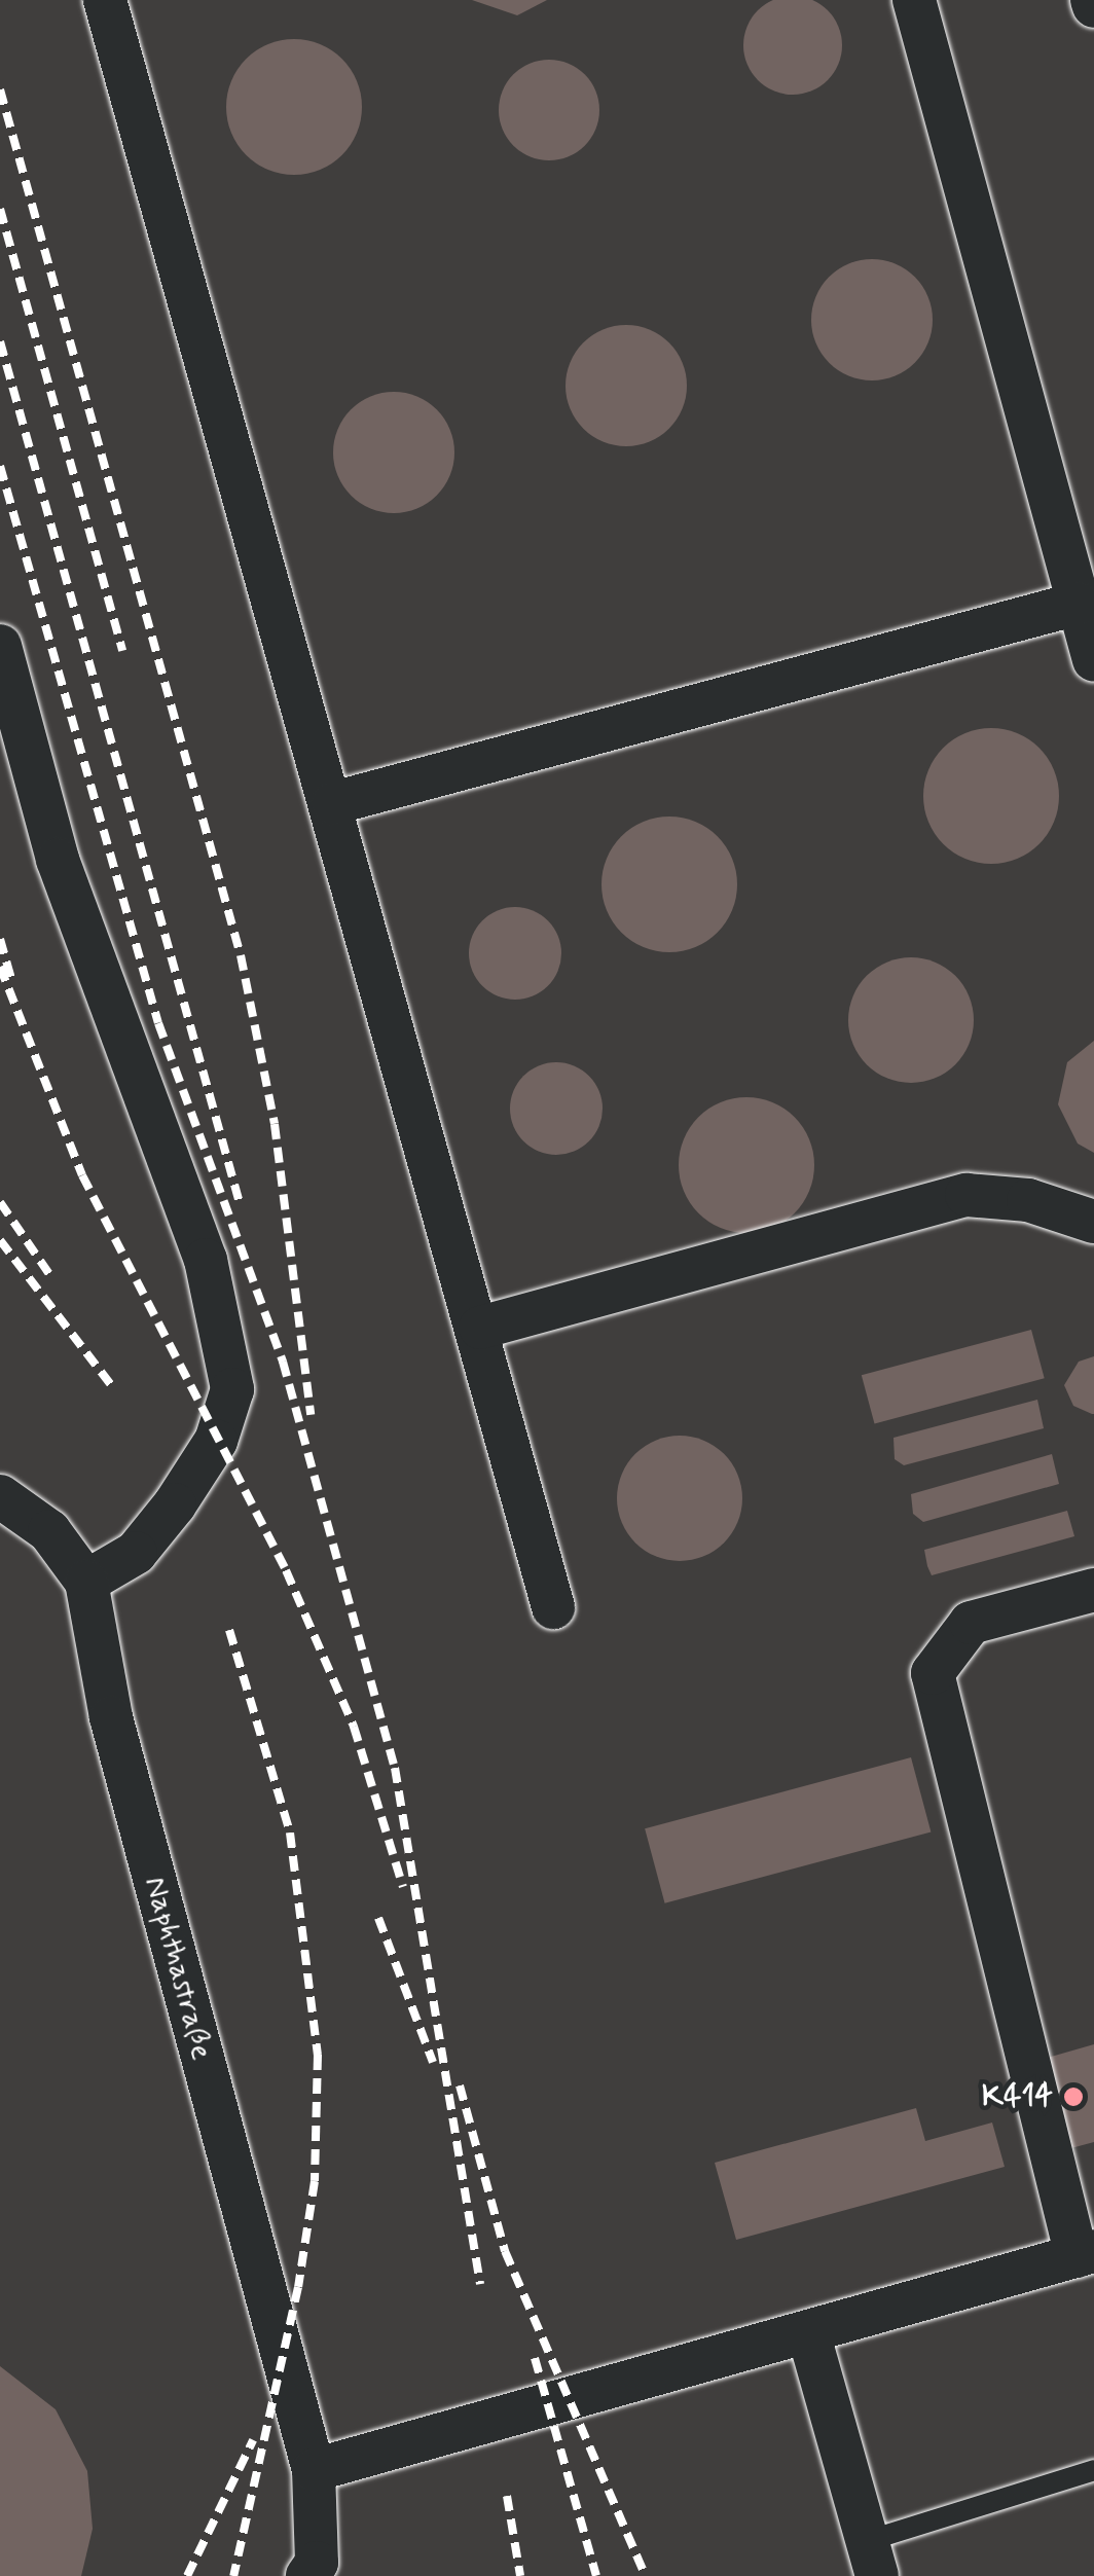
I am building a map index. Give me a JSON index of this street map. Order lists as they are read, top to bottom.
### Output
{
  "streets": {
    "street": ["Naphthastraße"]
  },
  "places": ["K414"]
}
